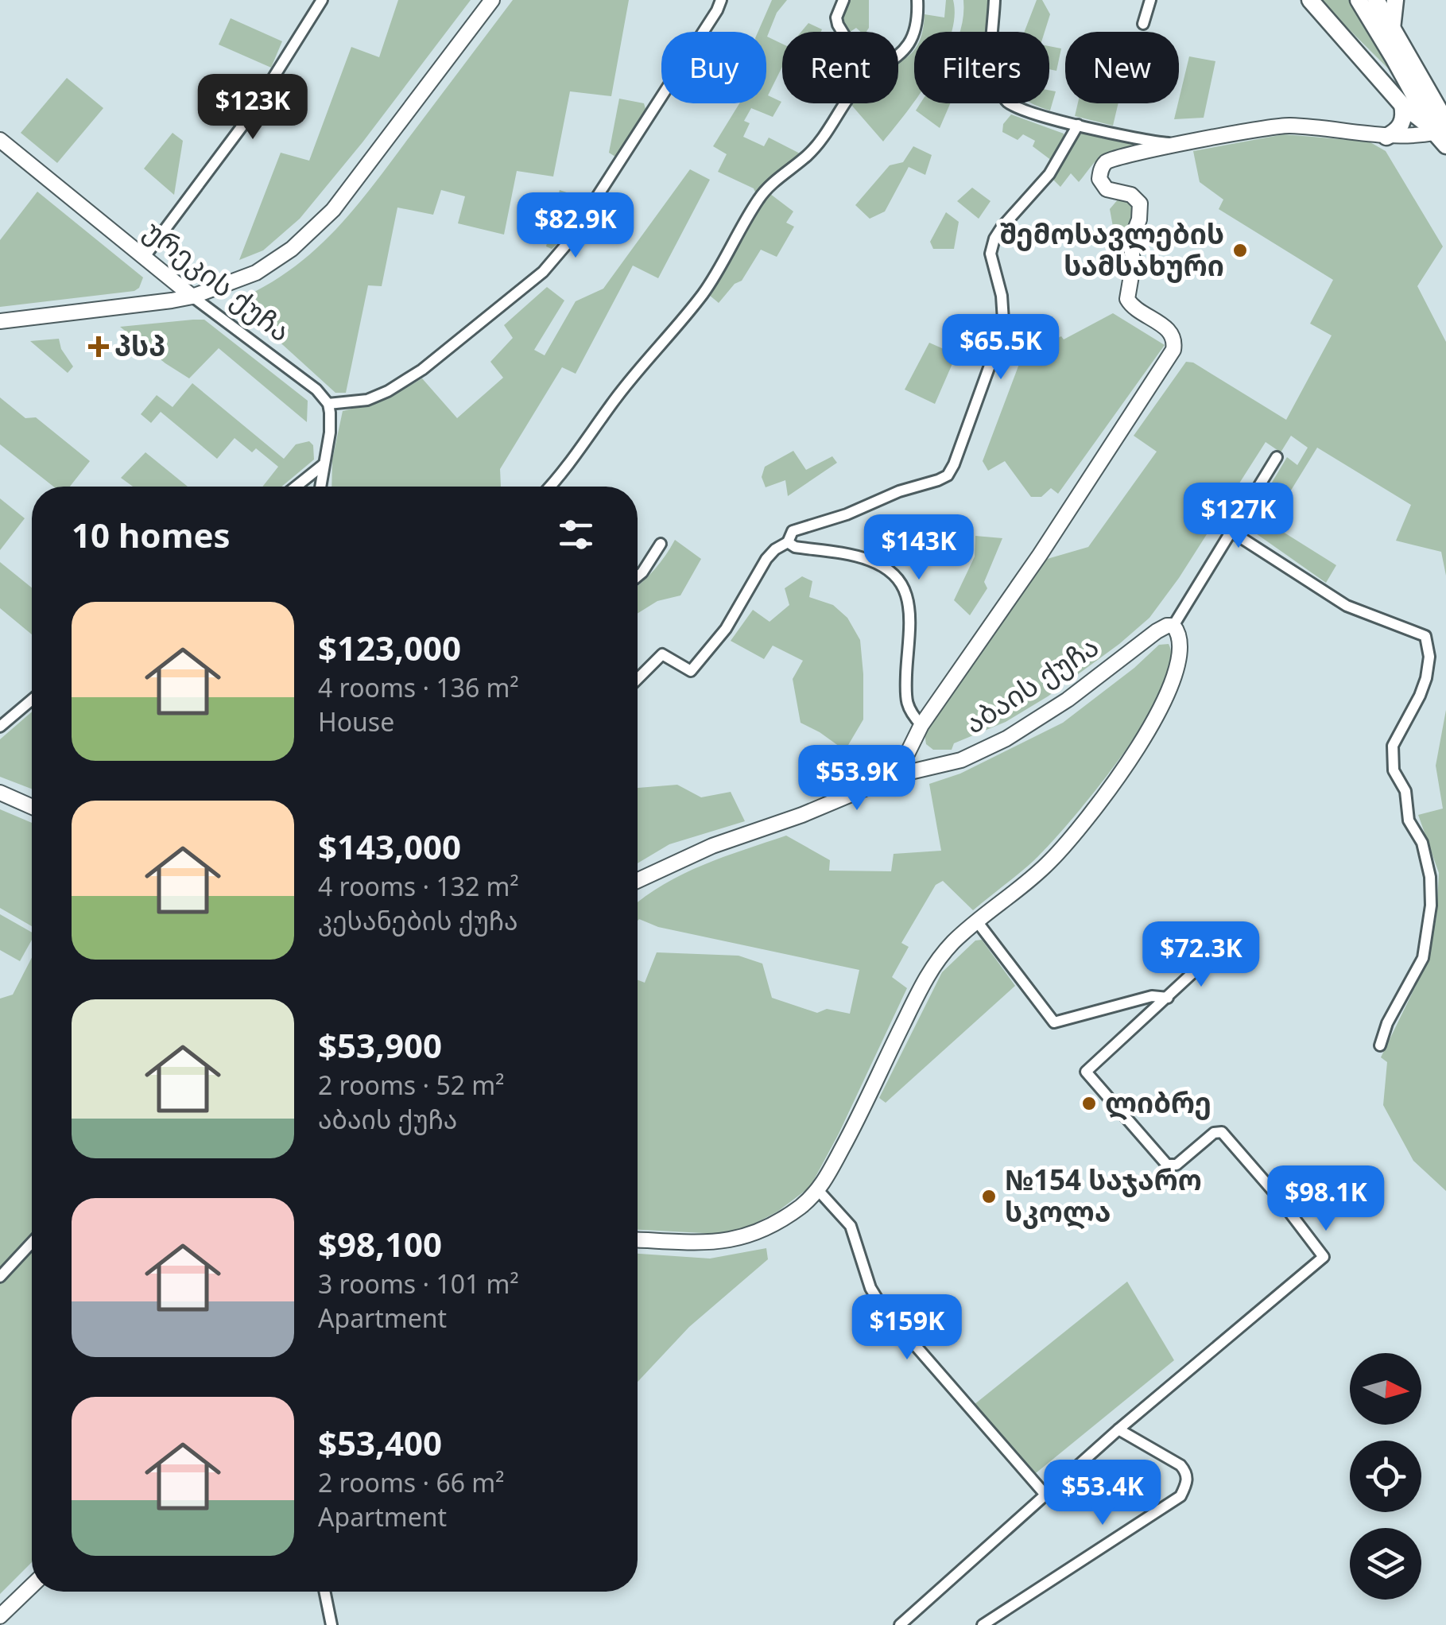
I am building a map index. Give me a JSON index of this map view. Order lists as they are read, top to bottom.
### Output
{
  "streets": {
    "street": ["ურეკის ქუჩა", "აბაის ქუჩა"]
  },
  "places": {
    "other": ["შემოსავლების სამსახური", "ლიბრე", "№154 საჯარო სკოლა"],
    "health": ["პსპ"]
  },
  "north": "right",
  "page": {
    "chip": [
      "Buy",
      "Rent",
      "Filters",
      "New"
    ],
    "price": [
      "$123K",
      "$82.9K",
      "$65.5K",
      "$127K",
      "$143K",
      "$53.9K",
      "$72.3K",
      "$98.1K",
      "$159K",
      "$53.4K"
    ],
    "heading": "10 homes",
    "list": [
      {
        "name": "$123,000",
        "note": "4 rooms · 136 m² · House"
      },
      {
        "name": "$143,000",
        "note": "4 rooms · 132 m² · კესანების ქუჩა"
      },
      {
        "name": "$53,900",
        "note": "2 rooms · 52 m² · აბაის ქუჩა"
      },
      {
        "name": "$98,100",
        "note": "3 rooms · 101 m² · Apartment"
      },
      {
        "name": "$53,400",
        "note": "2 rooms · 66 m² · Apartment"
      }
    ]
  }
}
